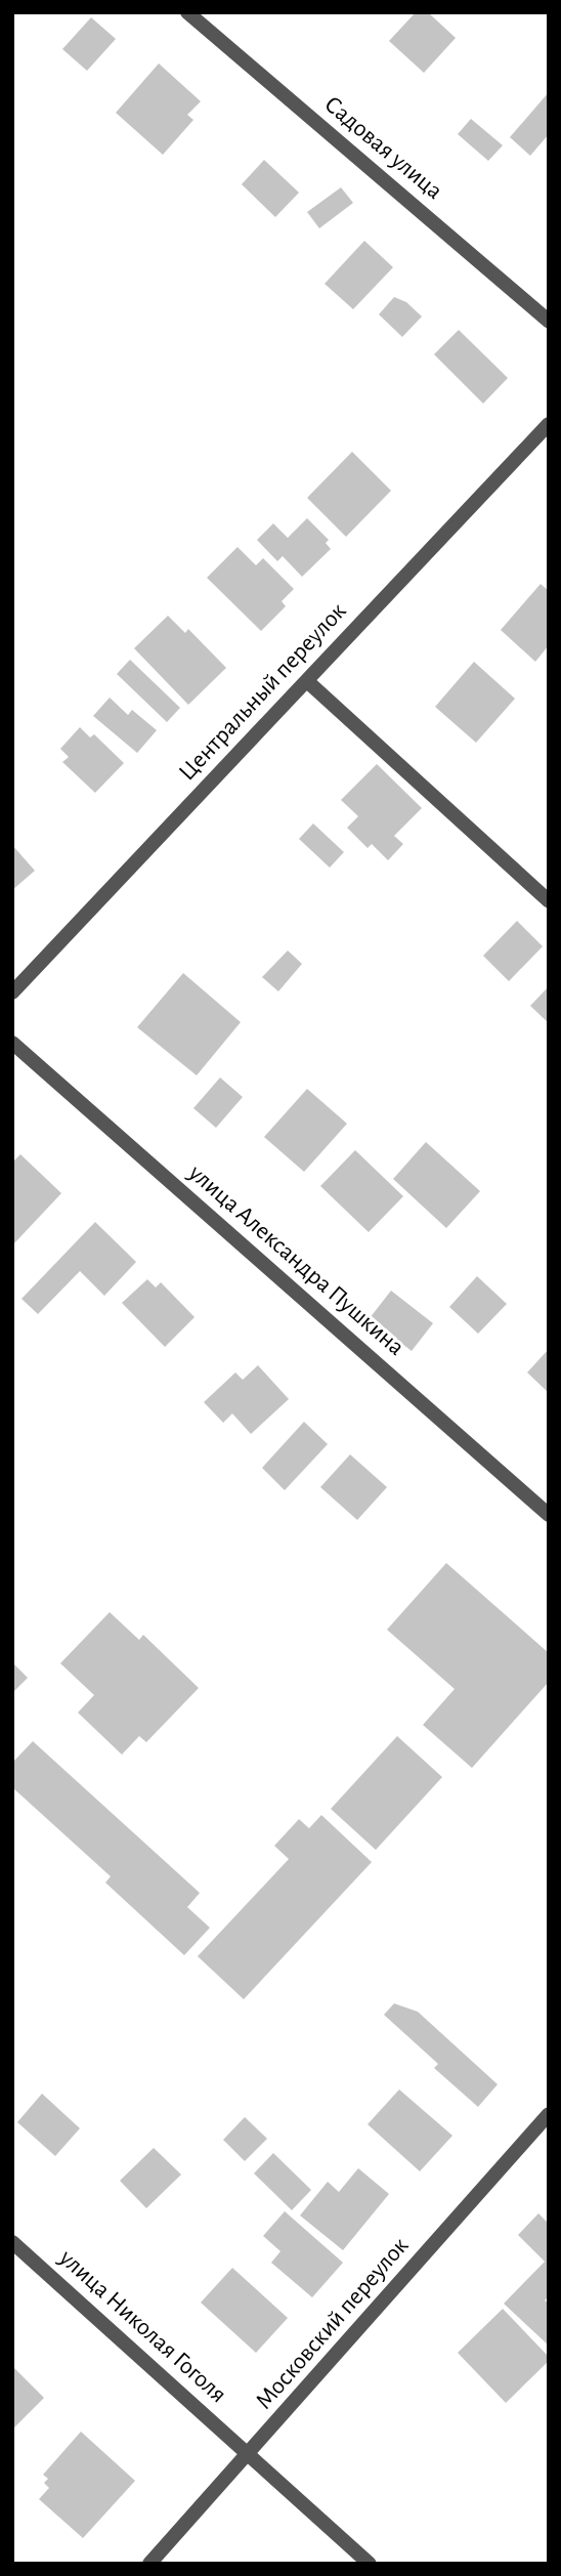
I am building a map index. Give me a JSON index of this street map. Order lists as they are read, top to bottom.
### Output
{
  "streets": {
    "street": [
      "Садовая улица",
      "Центральный переулок",
      "улица Александра Пушкина",
      "Московский переулок",
      "улица Николая Гоголя"
    ]
  },
  "crossings": [
    ["Московский переулок", "улица Николая Гоголя"]
  ]
}
